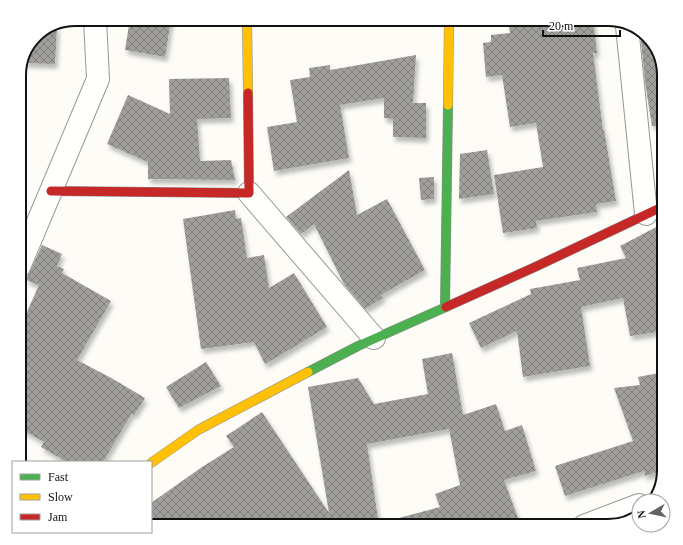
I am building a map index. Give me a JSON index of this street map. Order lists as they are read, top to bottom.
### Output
{
  "legend": ["Fast", "Slow", "Jam"],
  "scale_bar": "20 m",
  "north": "left"
}
